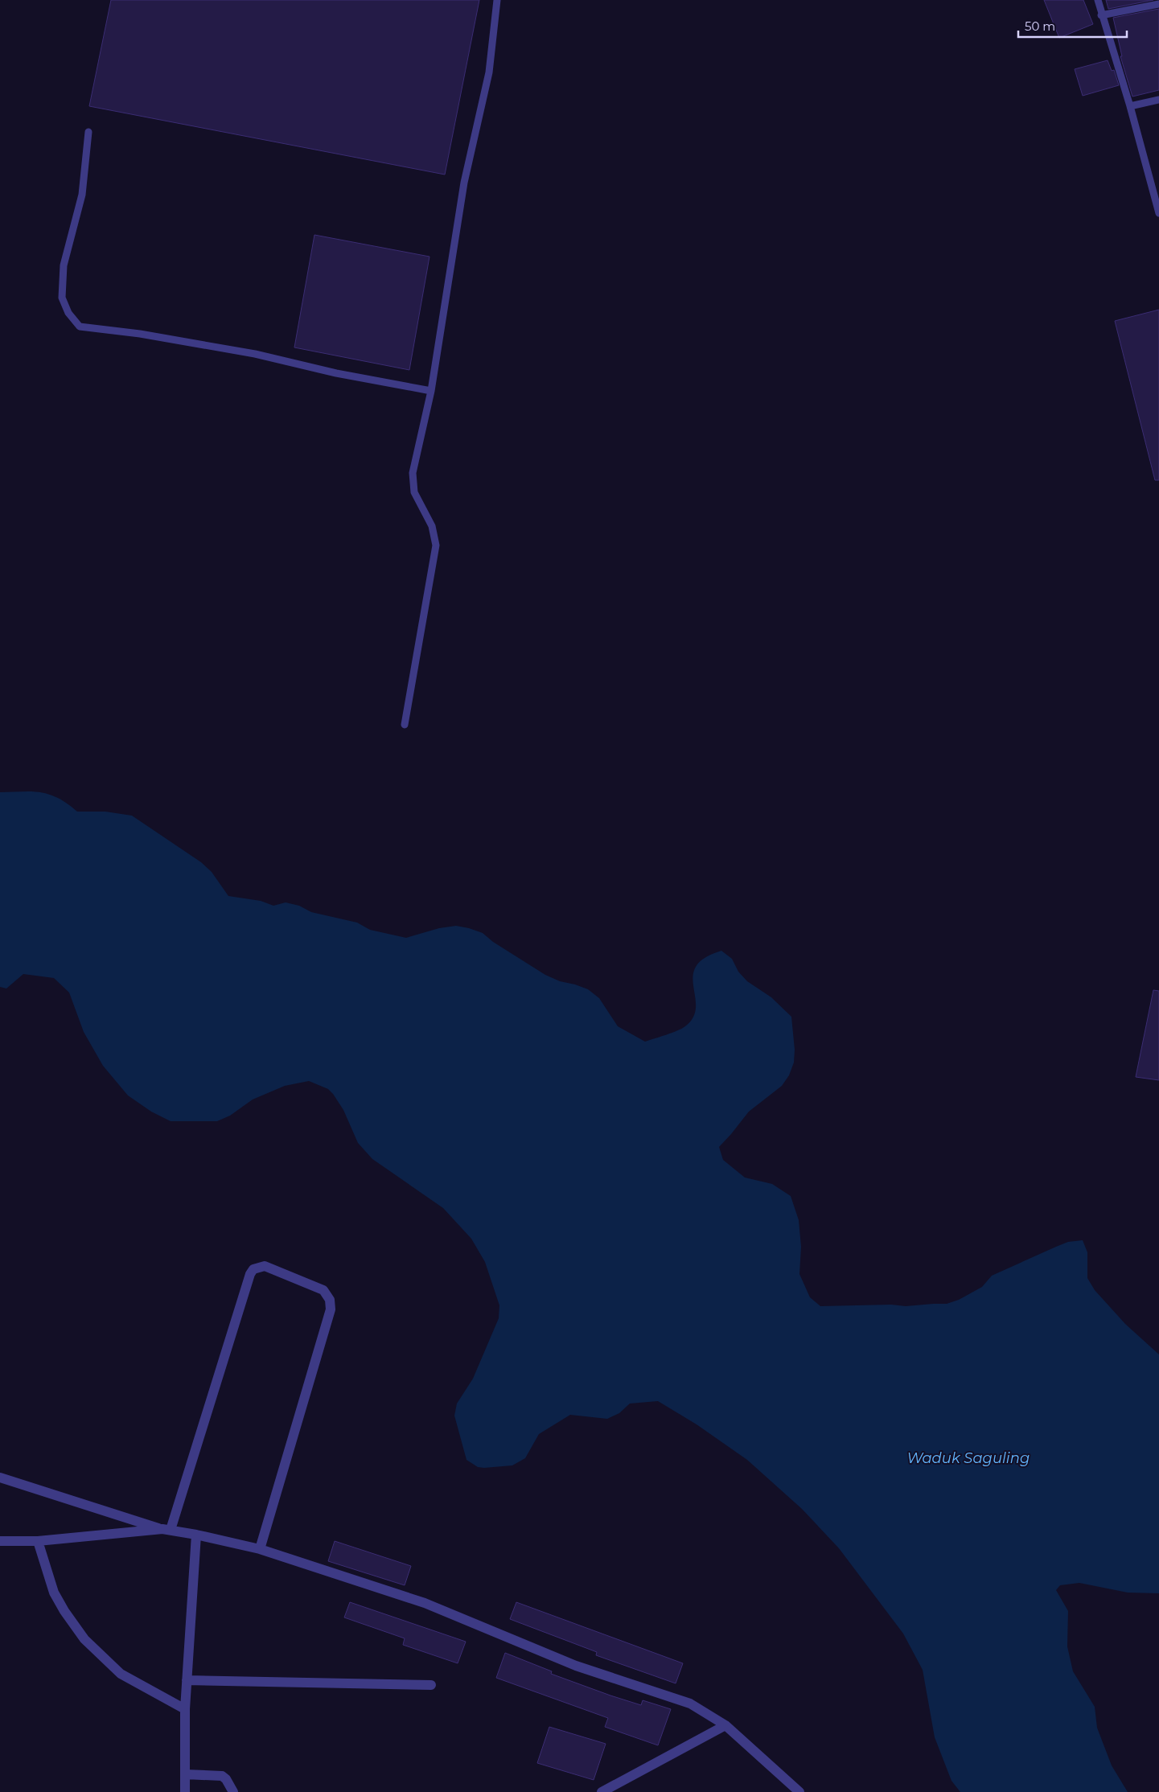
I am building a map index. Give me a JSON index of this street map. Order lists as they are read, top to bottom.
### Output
{
  "water": ["Waduk Saguling"],
  "scale_bar": "50 m"
}
